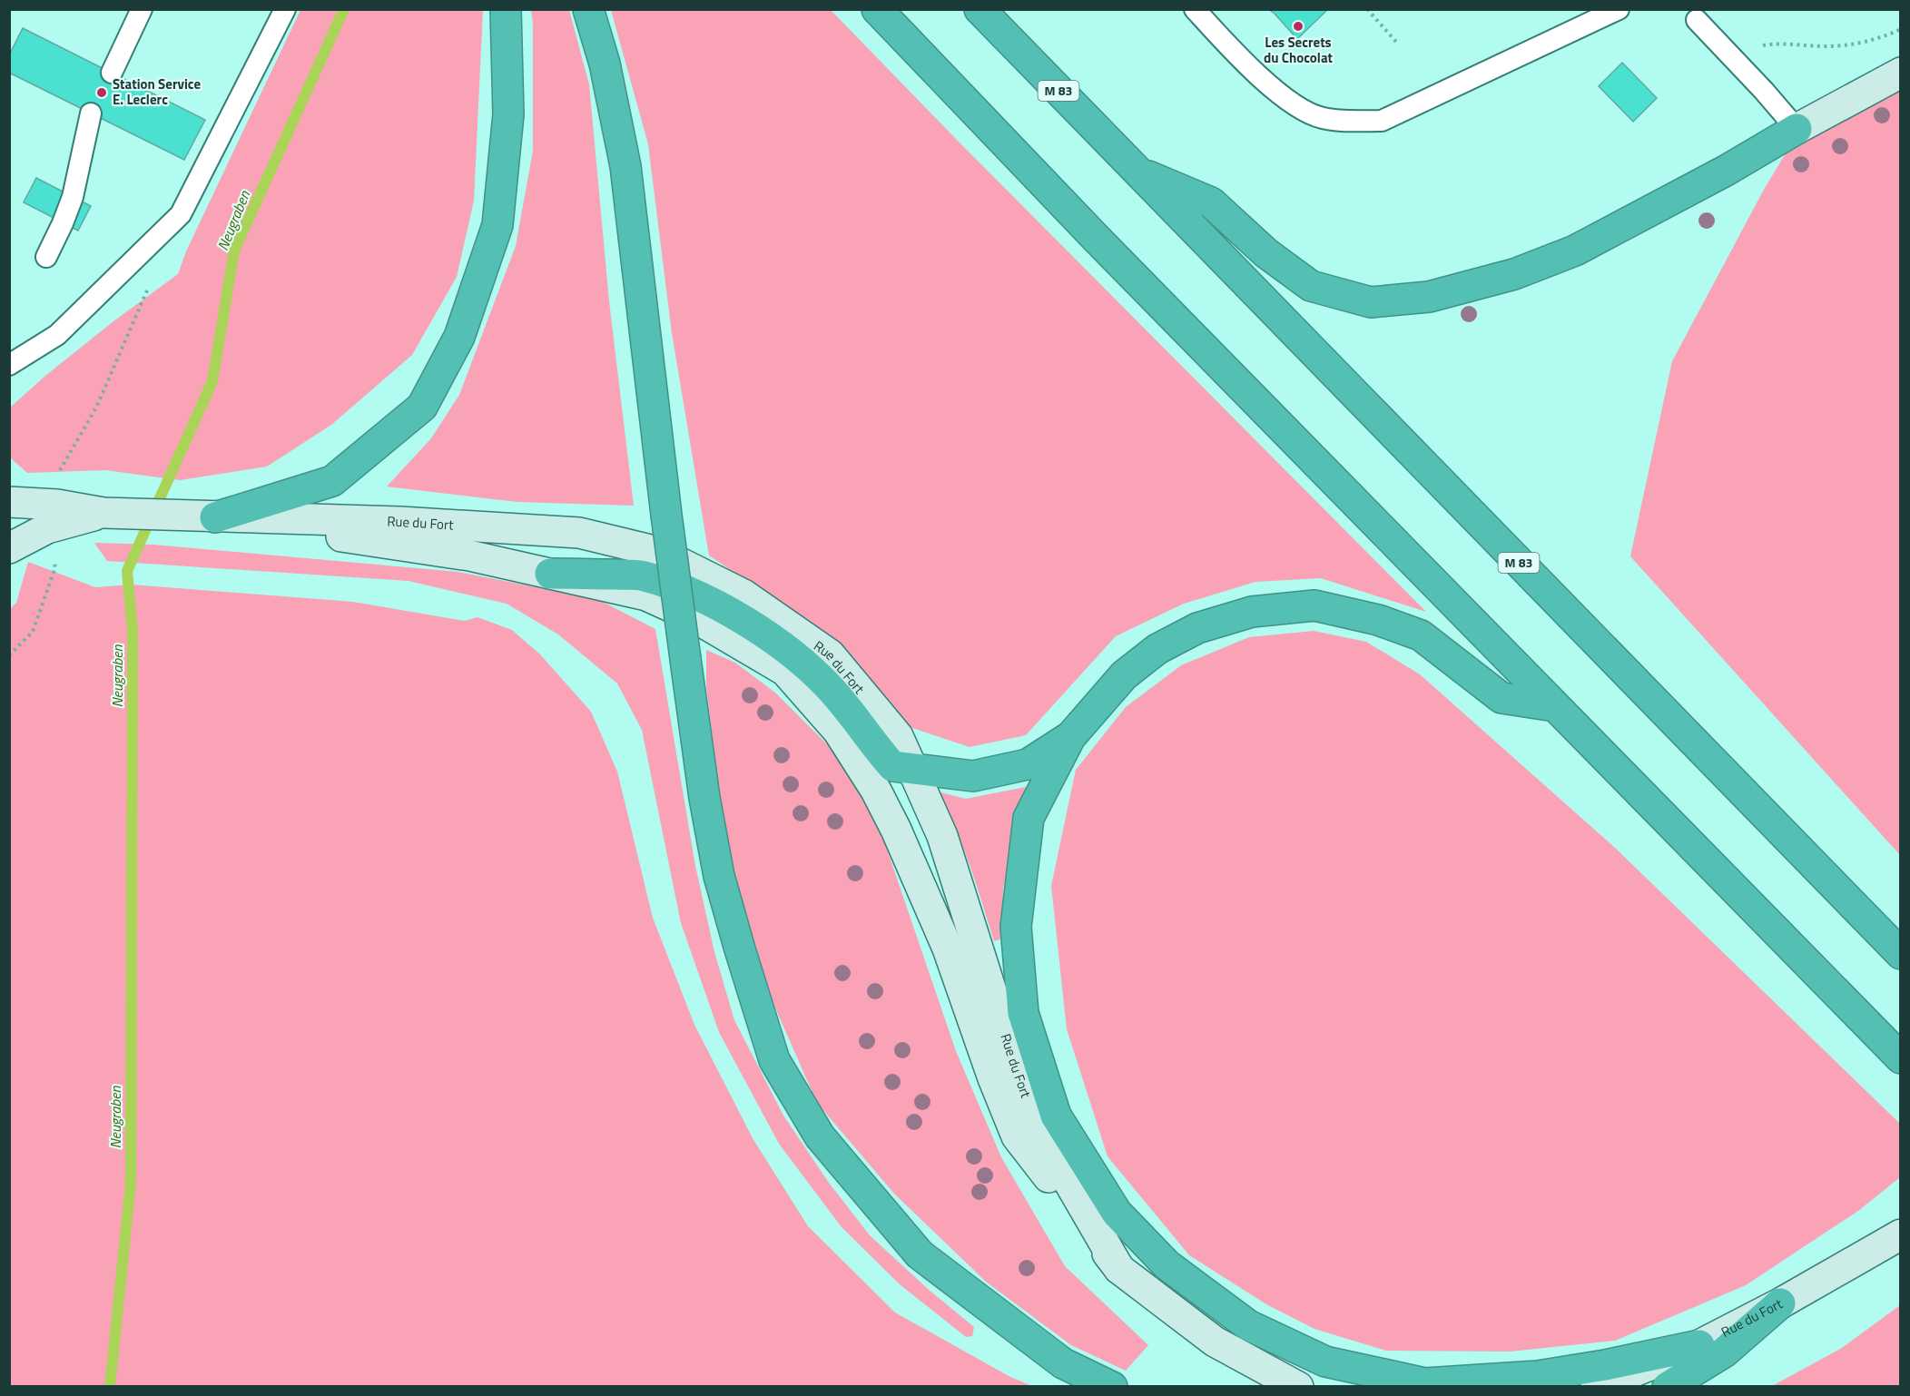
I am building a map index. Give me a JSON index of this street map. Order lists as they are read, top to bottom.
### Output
{
  "streets": {
    "highway": ["M 83"],
    "main road": ["Rue du Fort"]
  },
  "water": ["Neugraben"],
  "places": ["Les Secrets du Chocolat", "Station Service E. Leclerc"]
}
